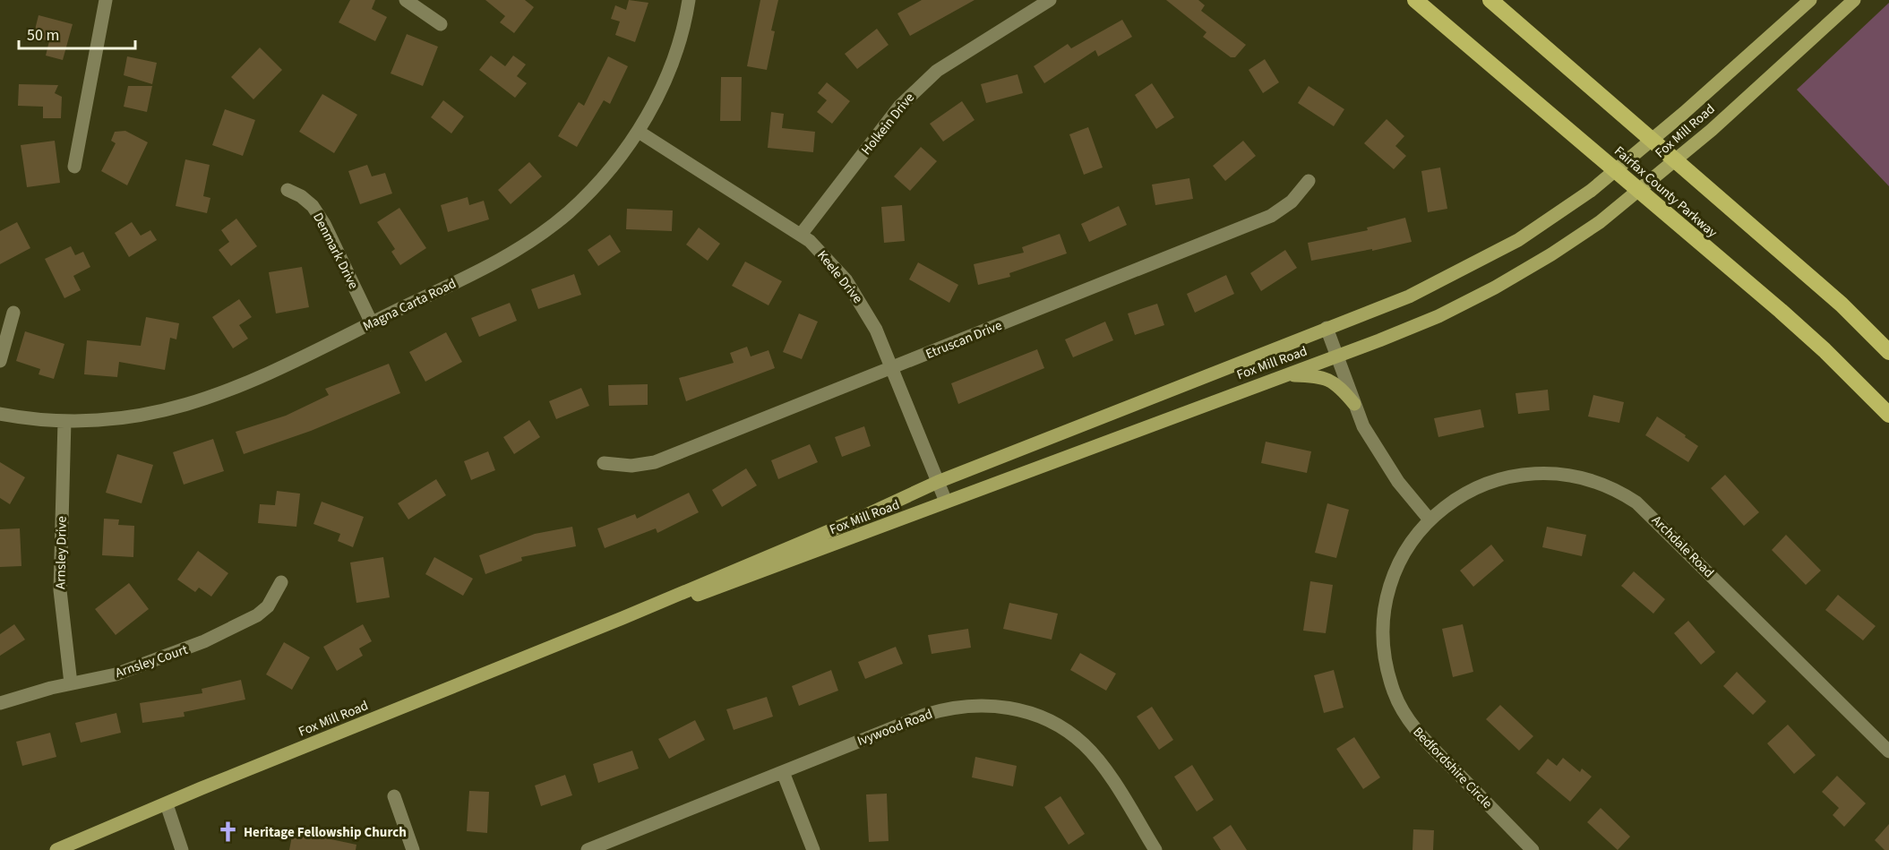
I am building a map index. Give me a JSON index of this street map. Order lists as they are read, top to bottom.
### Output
{
  "streets": {
    "highway": ["Fairfax County Parkway"],
    "main road": ["Fox Mill Road"],
    "street": [
      "Holkein Drive",
      "Denmark Drive",
      "Keele Drive",
      "Magna Carta Road",
      "Etruscan Drive",
      "Archdale Road",
      "Arnsley Drive",
      "Arnsley Court",
      "Ivywood Road",
      "Bedfordshire Circle"
    ]
  },
  "crossings": [
    ["Holkein Drive", "Keele Drive"],
    ["Fox Mill Road", "Fairfax County Parkway"],
    ["Fox Mill Road", "Keele Drive"],
    ["Denmark Drive", "Magna Carta Road"],
    ["Keele Drive", "Magna Carta Road"],
    ["Keele Drive", "Etruscan Drive"],
    ["Magna Carta Road", "Arnsley Drive"],
    ["Archdale Road", "Bedfordshire Circle"],
    ["Arnsley Drive", "Arnsley Court"]
  ],
  "places": {
    "church": ["Heritage Fellowship Church"]
  },
  "scale_bar": "50 m"
}
